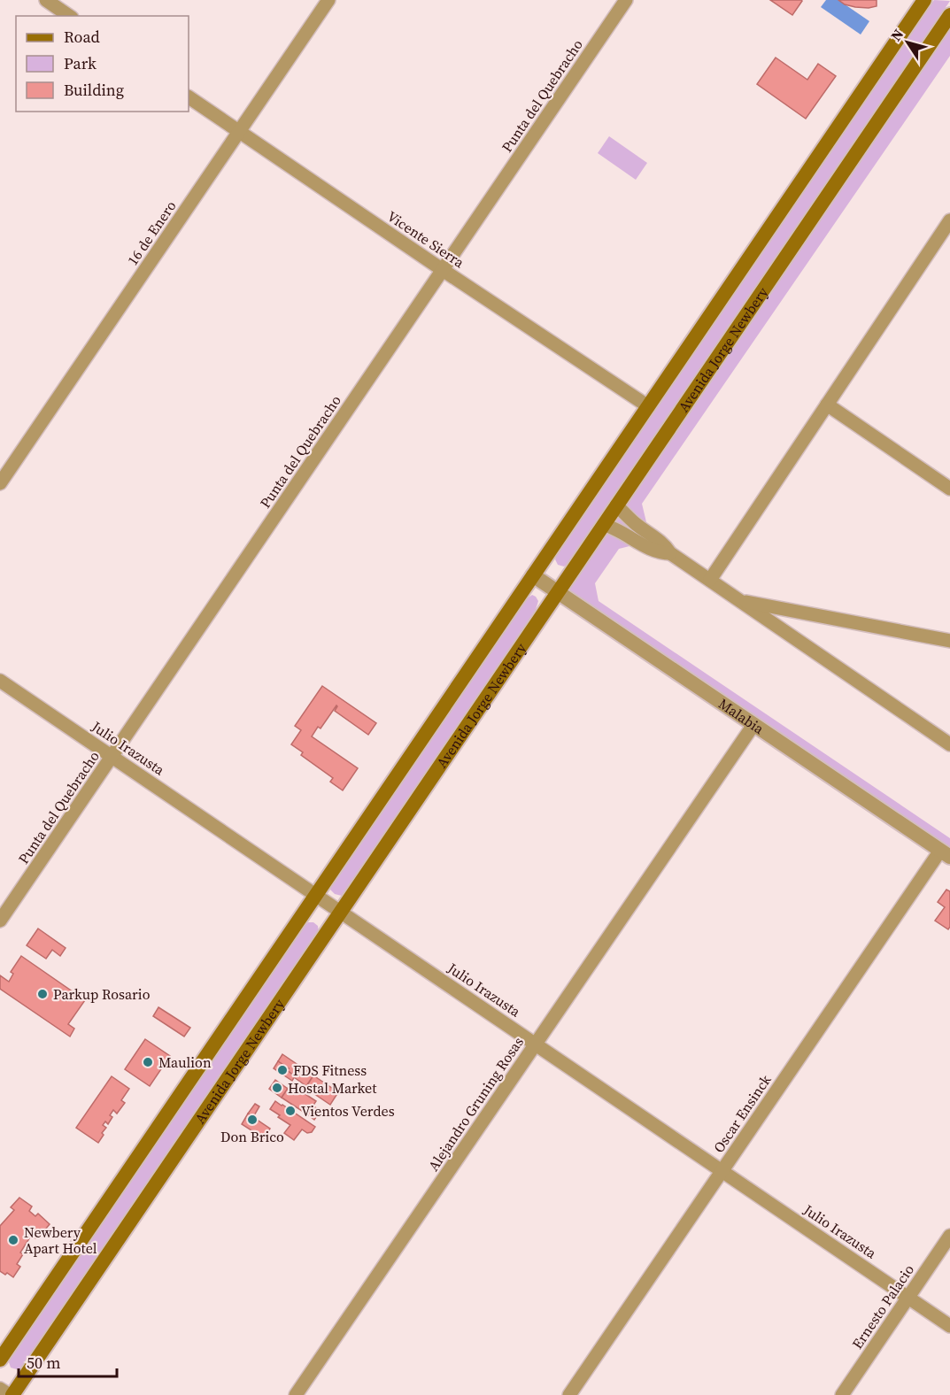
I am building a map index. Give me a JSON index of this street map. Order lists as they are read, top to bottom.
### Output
{
  "streets": {
    "main road": ["Avenida Jorge Newbery"],
    "street": [
      "Punta del Quebracho",
      "16 de Enero",
      "Vicente Sierra",
      "Malabia",
      "Julio Irazusta",
      "Alejandro Gruning Rosas",
      "Oscar Ensinck",
      "Ernesto Palacio"
    ]
  },
  "crossings": [
    ["Punta del Quebracho", "Vicente Sierra"],
    ["Punta del Quebracho", "Julio Irazusta"],
    ["16 de Enero", "Vicente Sierra"],
    ["Vicente Sierra", "Avenida Jorge Newbery"],
    ["Avenida Jorge Newbery", "Malabia"],
    ["Avenida Jorge Newbery", "Julio Irazusta"],
    ["Malabia", "Alejandro Gruning Rosas"],
    ["Malabia", "Oscar Ensinck"],
    ["Julio Irazusta", "Alejandro Gruning Rosas"],
    ["Julio Irazusta", "Oscar Ensinck"],
    ["Julio Irazusta", "Ernesto Palacio"]
  ],
  "places": [
    "Parkup Rosario",
    "Maulion",
    "FDS Fitness",
    "Hostal Market",
    "Vientos Verdes",
    "Don Brico",
    "Newbery Apart Hotel"
  ],
  "legend": ["Road", "Park", "Building"],
  "scale_bar": "50 m",
  "north": "top left"
}
